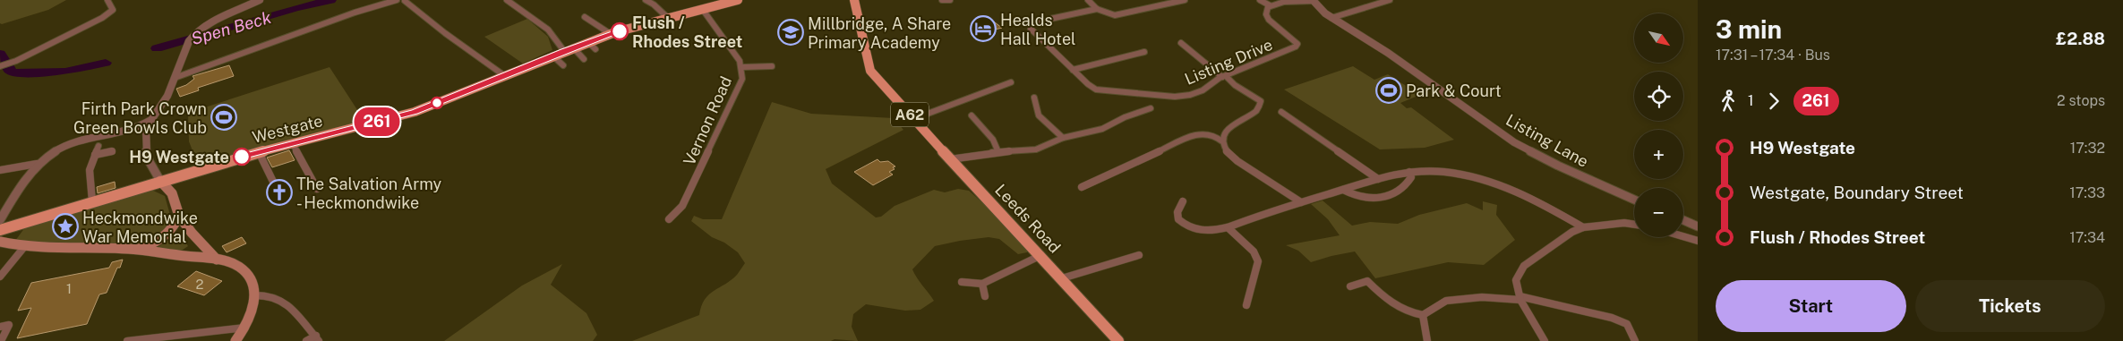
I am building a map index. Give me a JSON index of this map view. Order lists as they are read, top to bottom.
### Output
{
  "streets": {
    "main road": ["A62", "Westgate", "Leeds Road"],
    "street": ["Listing Drive", "Vernon Road", "Listing Lane"]
  },
  "crossings": [
    ["Vernon Road", "Westgate"]
  ],
  "water": ["Spen Beck"],
  "places": {
    "hotel": ["Healds Hall Hotel"],
    "other": ["Flush / Rhodes Street", "H9 Westgate"],
    "school or university": ["Millbridge, A Share Primary Academy"],
    "sports": ["Park & Court", "Firth Park Crown Green Bowls Club"],
    "church": ["The Salvation Army - Heckmondwike"],
    "place": ["Heckmondwike War Memorial"]
  },
  "lines": ["bus line 261"],
  "house_numbers": ["2", "1"],
  "north": "bottom right",
  "page": {
    "on_map": "261",
    "heading": ["3 min", "17:31 – 17:34 · Bus", "£2.88"],
    "map_buttons": ["+", "−"],
    "legs": ["1", "261", "2 stops"],
    "list": [
      {
        "name": "H9 Westgate",
        "value": "17:32"
      },
      {
        "name": "Westgate, Boundary Street",
        "value": "17:33"
      },
      {
        "name": "Flush / Rhodes Street",
        "value": "17:34"
      }
    ],
    "buttons": ["Start", "Tickets"]
  }
}
